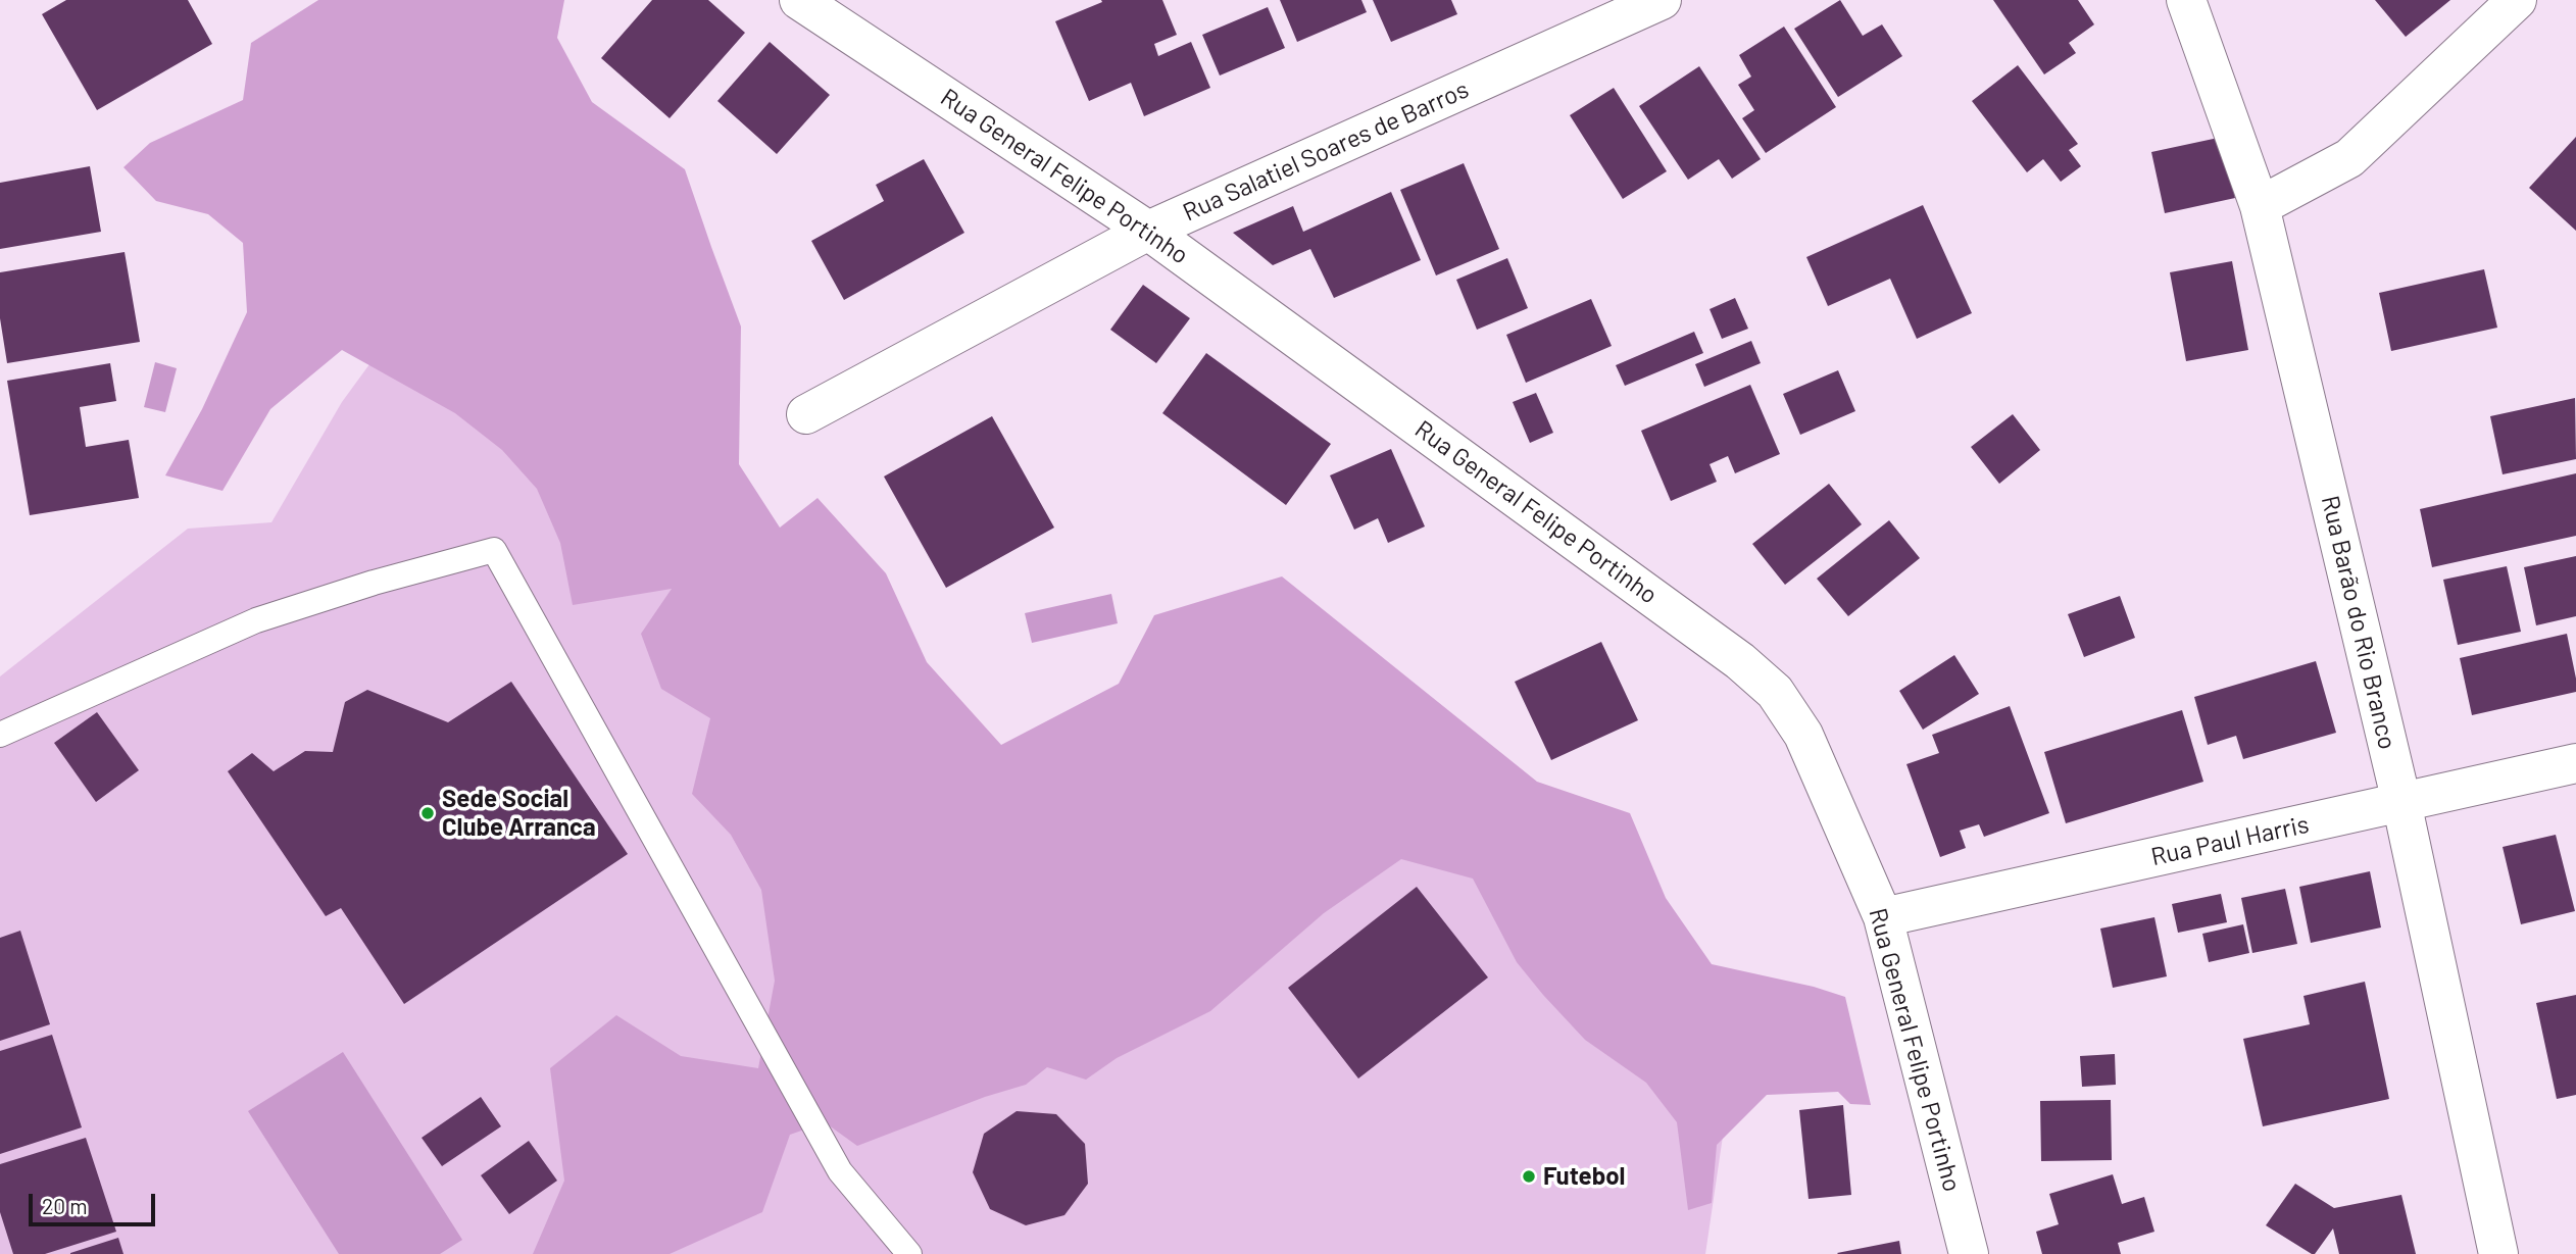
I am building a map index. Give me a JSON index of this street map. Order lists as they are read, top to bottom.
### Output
{
  "streets": {
    "street": [
      "Rua Salatiel Soares de Barros",
      "Rua General Felipe Portinho",
      "Rua Barão do Rio Branco",
      "Rua Paul Harris"
    ]
  },
  "crossings": [
    ["Rua Salatiel Soares de Barros", "Rua General Felipe Portinho"],
    ["Rua General Felipe Portinho", "Rua Paul Harris"],
    ["Rua Barão do Rio Branco", "Rua Paul Harris"]
  ],
  "places": ["Sede Social Clube Arranca", "Futebol"],
  "scale_bar": "20 m"
}
